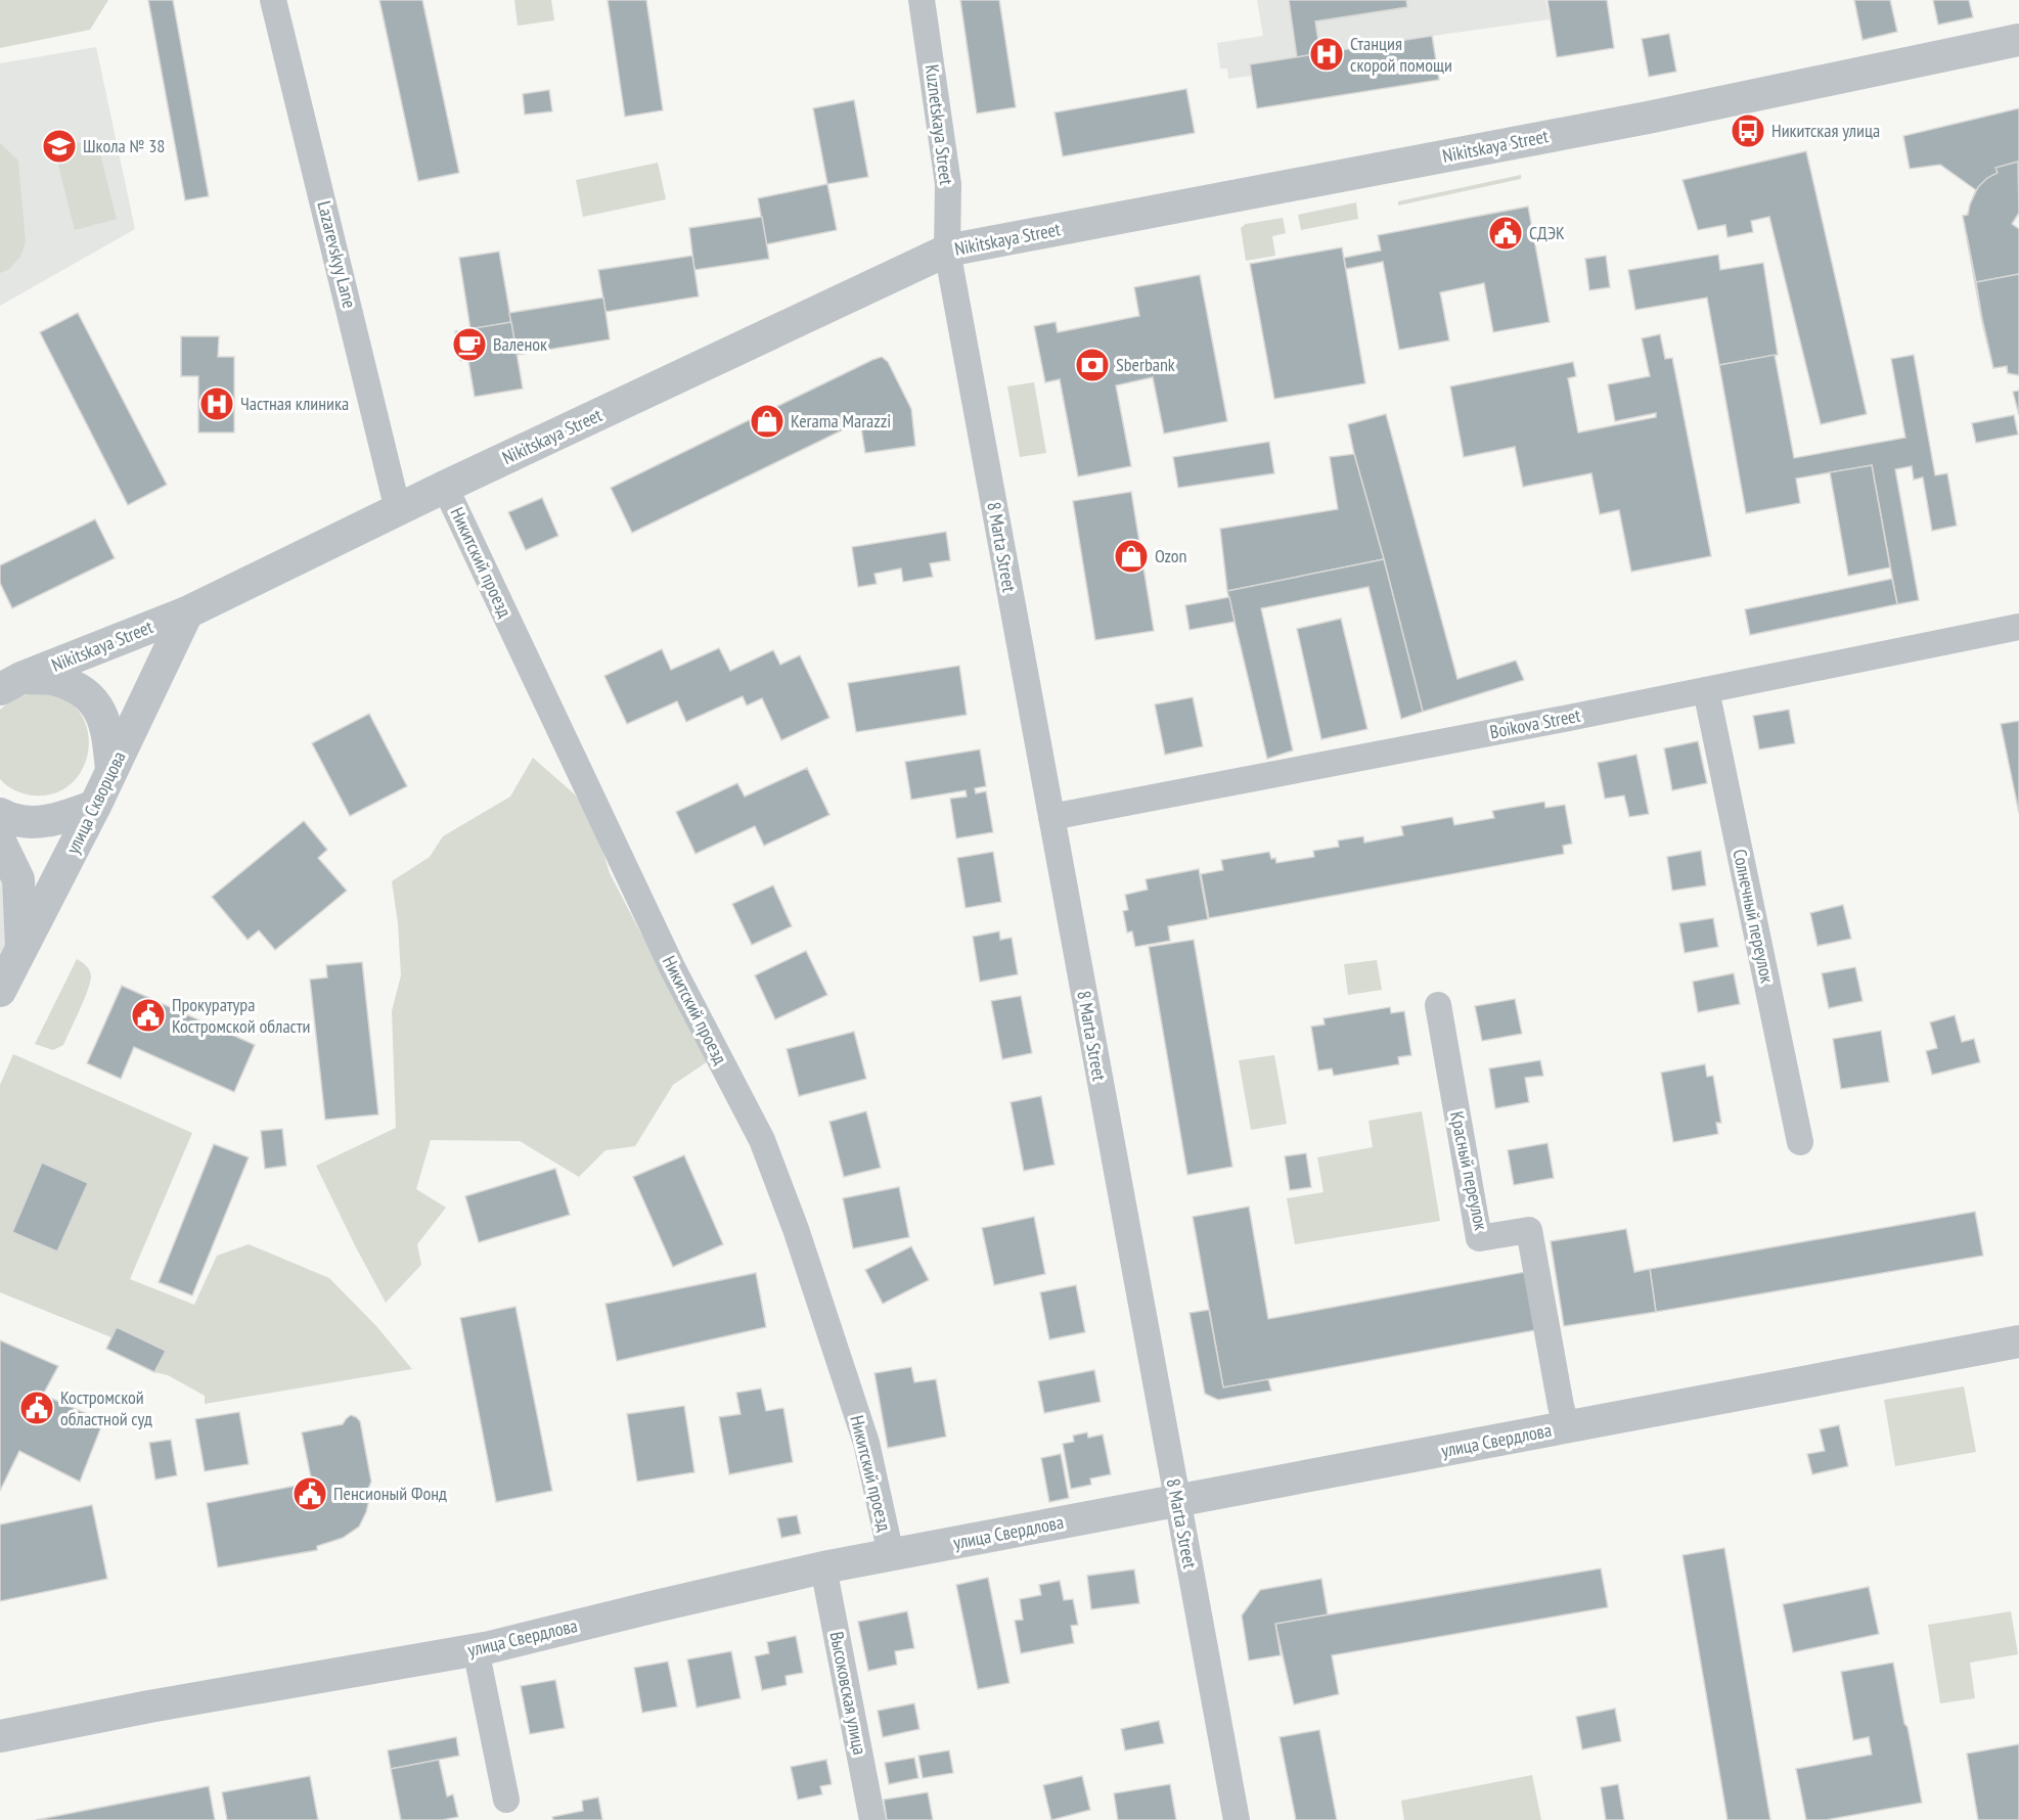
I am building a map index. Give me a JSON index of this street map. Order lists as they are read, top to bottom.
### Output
{
  "streets": {
    "street": [
      "Kuznetskaya Street",
      "Nikitskaya Street",
      "Lazarevskyy Lane",
      "8 Marta Street",
      "Никитский проезд",
      "Boikova Street",
      "улица Скворцова",
      "Солнечный переулок",
      "Красный переулок",
      "улица Свердлова",
      "Высоковская улица"
    ]
  },
  "crossings": [
    ["Kuznetskaya Street", "Nikitskaya Street"],
    ["Kuznetskaya Street", "8 Marta Street"],
    ["Nikitskaya Street", "Lazarevskyy Lane"],
    ["Nikitskaya Street", "8 Marta Street"],
    ["Nikitskaya Street", "Никитский проезд"],
    ["Nikitskaya Street", "улица Скворцова"],
    ["8 Marta Street", "Boikova Street"],
    ["8 Marta Street", "улица Свердлова"],
    ["Никитский проезд", "улица Свердлова"],
    ["Boikova Street", "Солнечный переулок"],
    ["Красный переулок", "улица Свердлова"],
    ["улица Свердлова", "Высоковская улица"]
  ],
  "places": {
    "hospital": ["Станция скорой помощи", "Частная клиника"],
    "bus stop": ["Никитская улица"],
    "school or university": ["Школа № 38"],
    "public building": [
      "СДЭК",
      "Прокуратура Костромской области",
      "Костромской областной суд",
      "Пенсионый Фонд"
    ],
    "cafe": ["Валенок"],
    "bank": ["Sberbank"],
    "shop": ["Kerama Marazzi", "Ozon"]
  }
}
